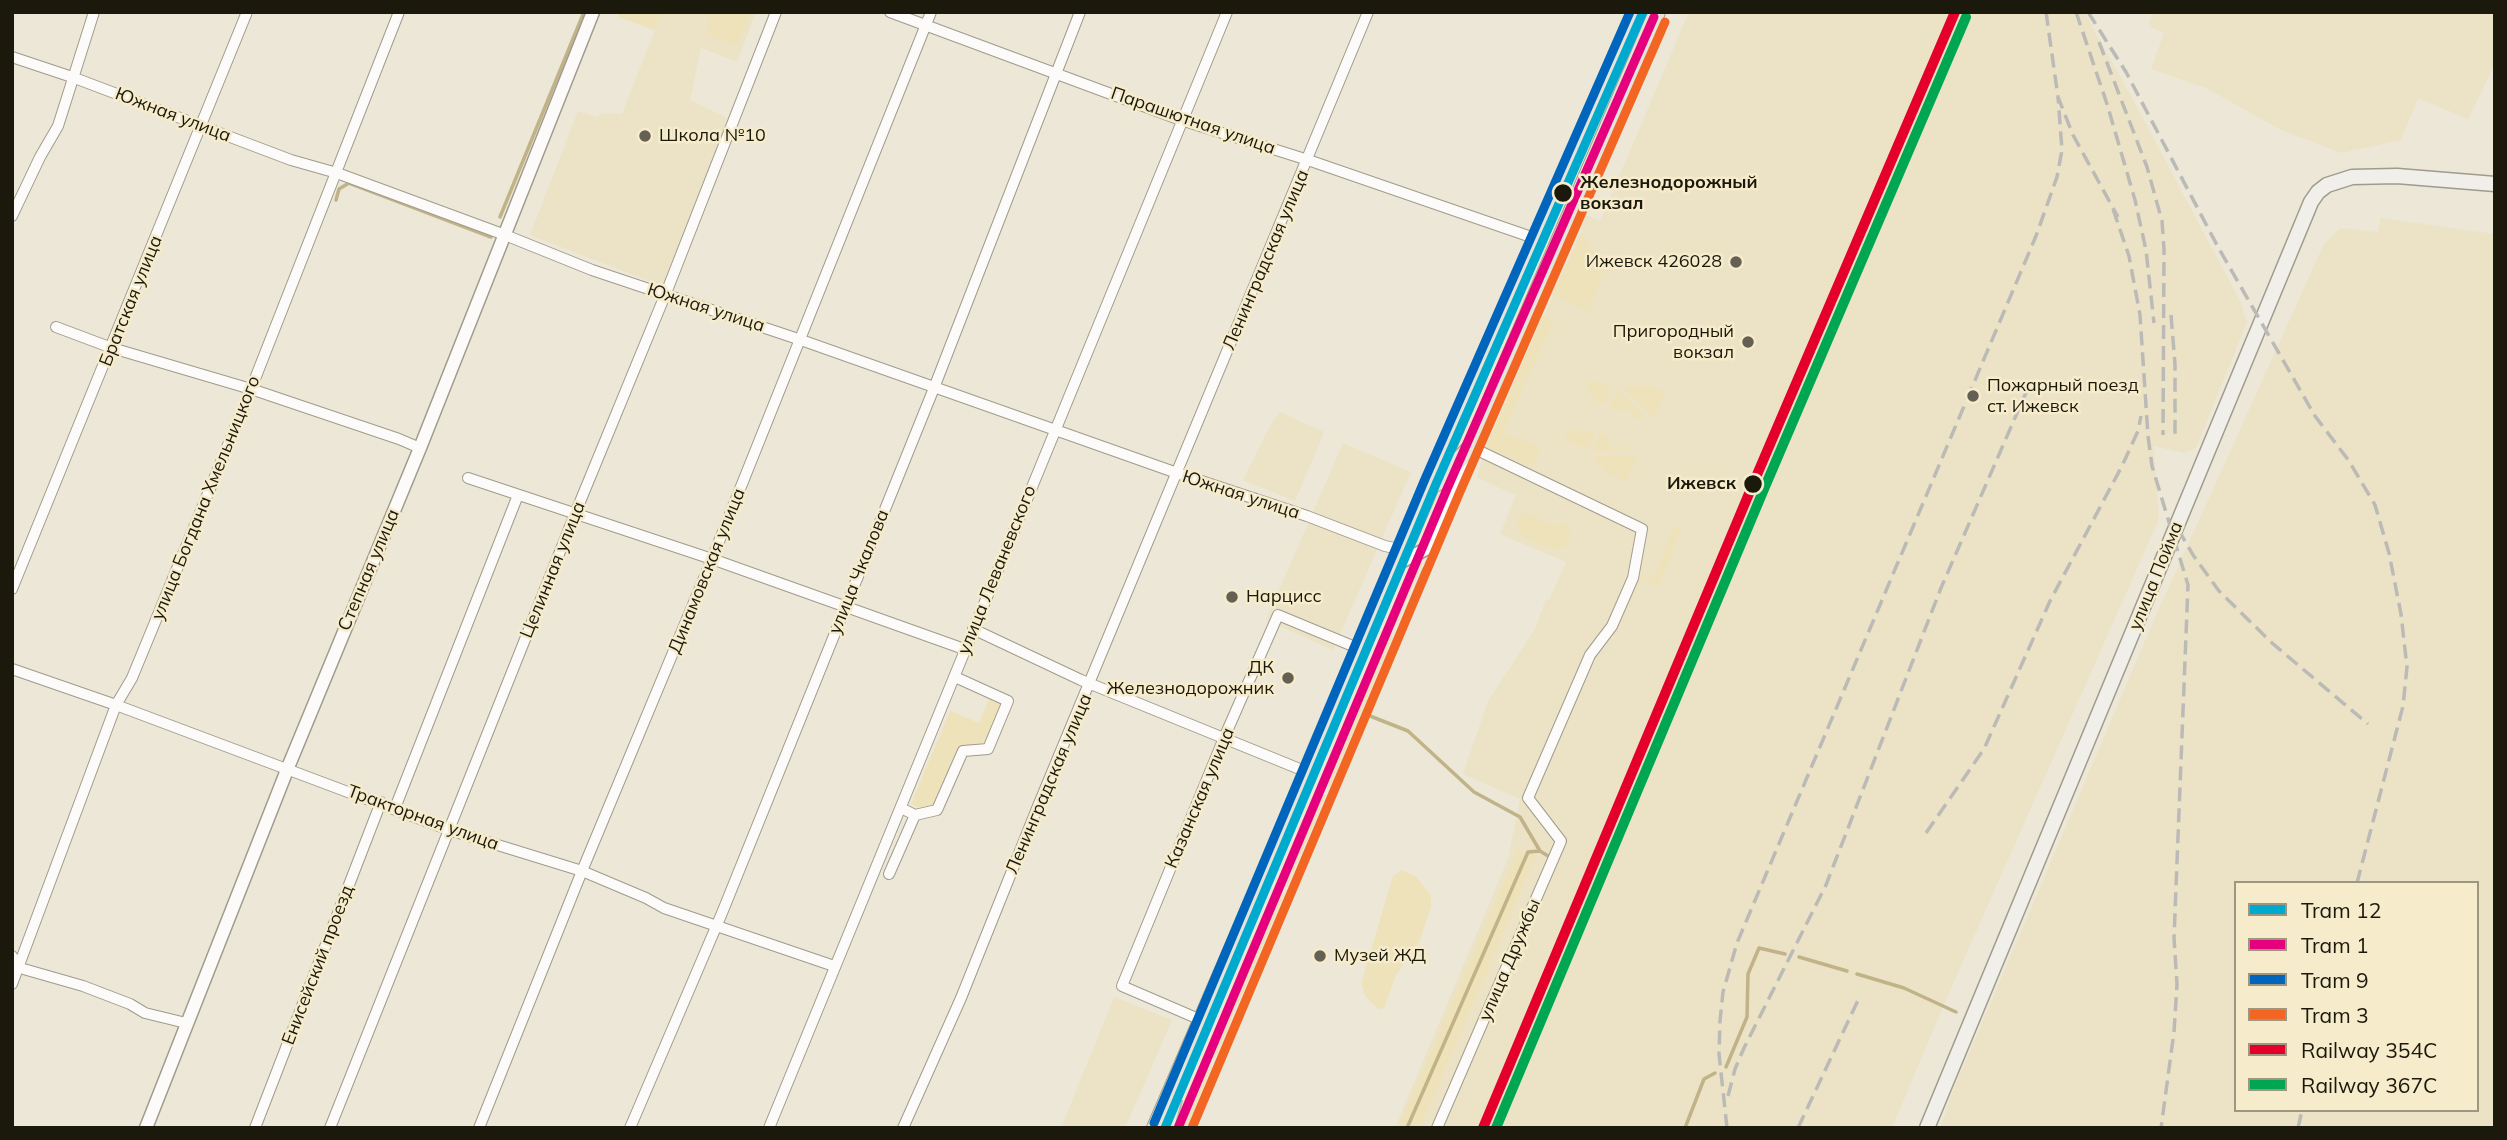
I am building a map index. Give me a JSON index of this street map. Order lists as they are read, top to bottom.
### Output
{
  "streets": {
    "main road": ["улица Пойма"],
    "street": [
      "Южная улица",
      "Парашютная улица",
      "Ленинградская улица",
      "Братская улица",
      "улица Богдана Хмельницкого",
      "Степная улица",
      "Целинная улица",
      "улица Леваневского",
      "Динамовская улица",
      "улица Чкалова",
      "Казанская улица",
      "Тракторная улица",
      "улица Дружбы",
      "Енисейский проезд"
    ]
  },
  "crossings": [
    ["Южная улица", "Ленинградская улица"],
    ["Южная улица", "Братская улица"],
    ["Южная улица", "улица Богдана Хмельницкого"],
    ["Южная улица", "Степная улица"],
    ["Южная улица", "Целинная улица"],
    ["Южная улица", "улица Леваневского"],
    ["Южная улица", "Динамовская улица"],
    ["Южная улица", "улица Чкалова"],
    ["Парашютная улица", "Ленинградская улица"],
    ["Парашютная улица", "улица Леваневского"],
    ["Парашютная улица", "Динамовская улица"],
    ["Парашютная улица", "улица Чкалова"],
    ["улица Богдана Хмельницкого", "Тракторная улица"],
    ["Степная улица", "Тракторная улица"],
    ["Целинная улица", "Тракторная улица"],
    ["улица Леваневского", "Тракторная улица"],
    ["Динамовская улица", "Тракторная улица"],
    ["улица Чкалова", "Тракторная улица"],
    ["Тракторная улица", "Енисейский проезд"]
  ],
  "places": [
    "Школа №10",
    "Железнодорожный вокзал",
    "Ижевск 426028",
    "Пригородный вокзал",
    "Пожарный поезд ст. Ижевск",
    "Ижевск",
    "Нарцисс",
    "ДК Железнодорожник",
    "Музей ЖД"
  ],
  "lines": [
    "tram line 12",
    "tram line 9",
    "rail line 354С",
    "tram line 1",
    "rail line 367С",
    "tram line 3"
  ],
  "legend": [
    "Tram 12",
    "Tram 1",
    "Tram 9",
    "Tram 3",
    "Railway 354С",
    "Railway 367С"
  ]
}
